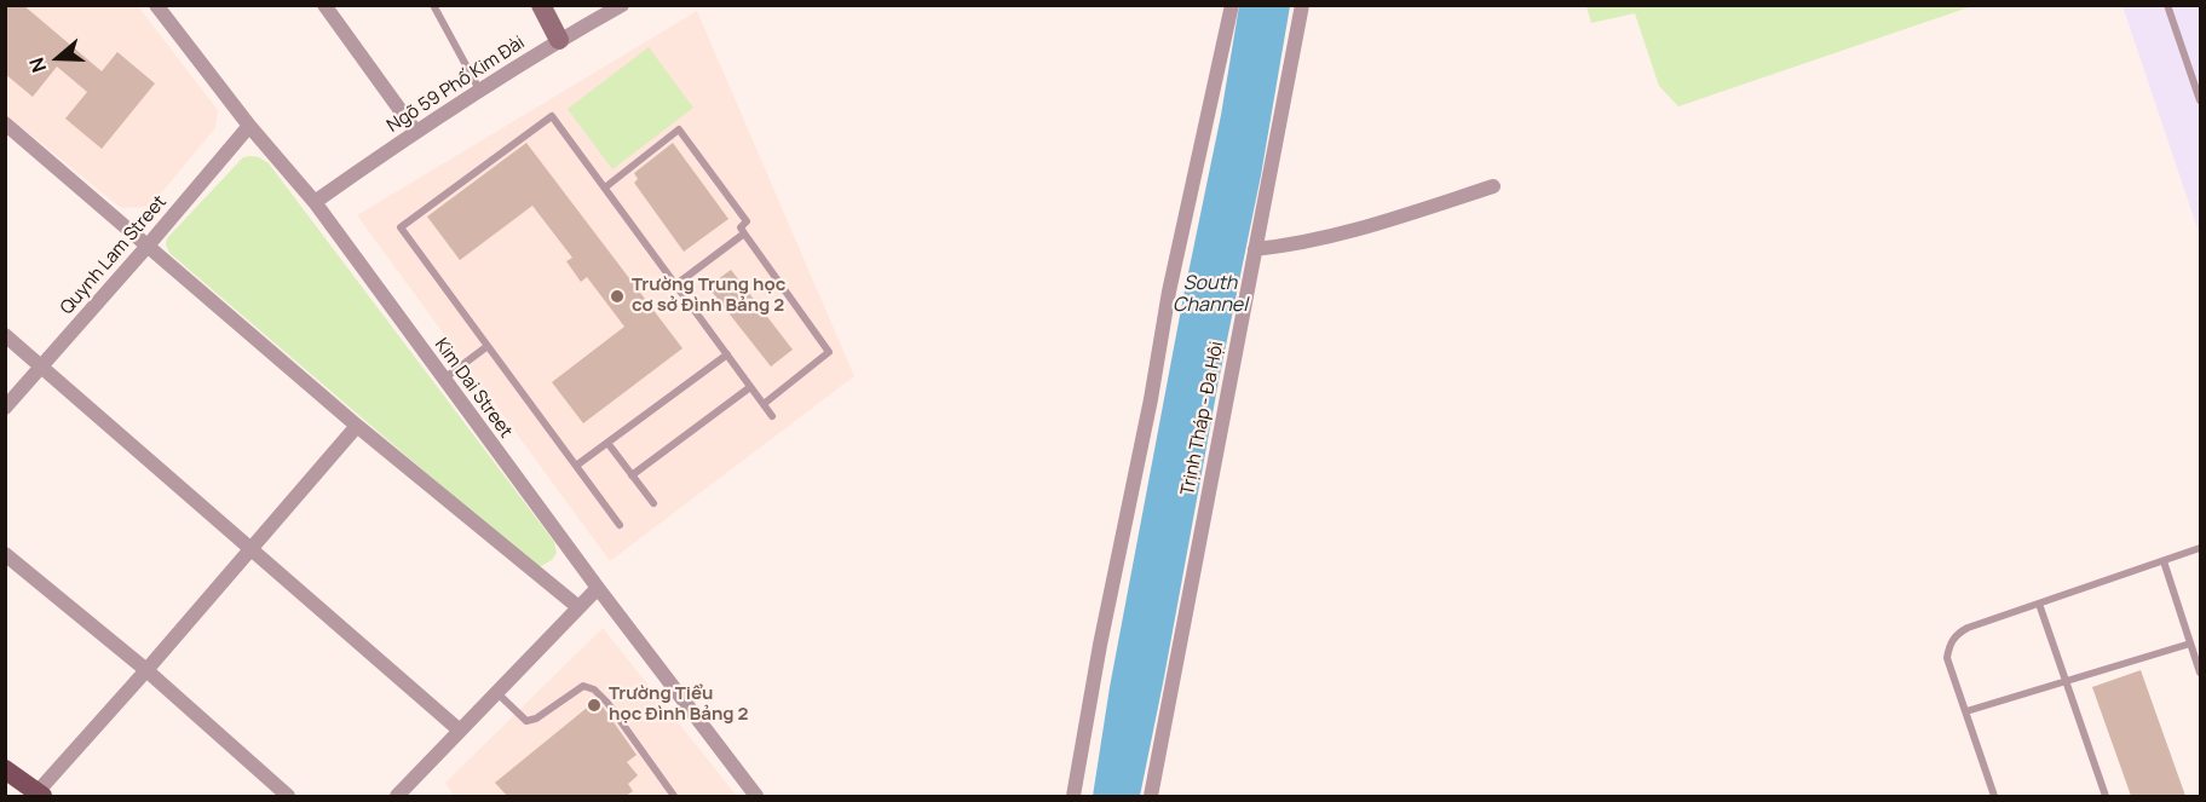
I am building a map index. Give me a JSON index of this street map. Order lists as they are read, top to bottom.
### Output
{
  "streets": {
    "street": [
      "Ngõ 59 Phố Kim Đài",
      "Quynh Lam Street",
      "Kim Dai Street",
      "Trịnh Tháp - Đa Hội"
    ]
  },
  "crossings": [
    ["Ngõ 59 Phố Kim Đài", "Kim Dai Street"],
    ["Quynh Lam Street", "Kim Dai Street"]
  ],
  "water": ["South Channel"],
  "places": ["Trường Trung học cơ sở Đình Bảng 2", "Trường Tiểu học Đình Bảng 2"],
  "north": "left"
}
